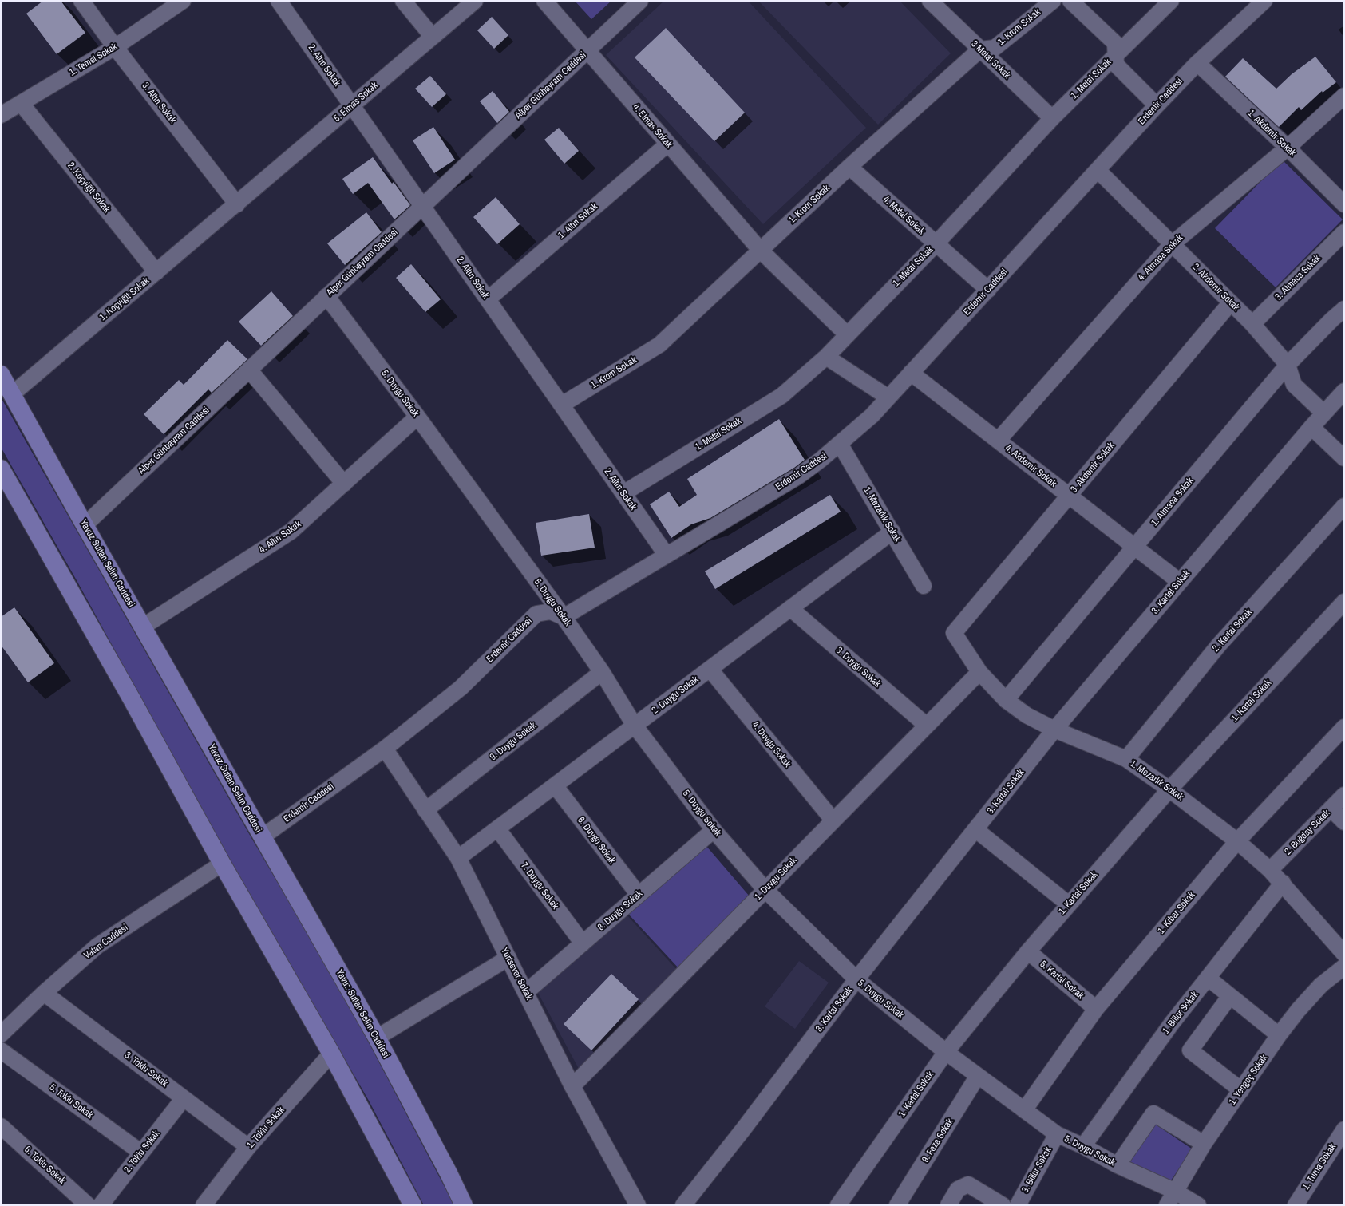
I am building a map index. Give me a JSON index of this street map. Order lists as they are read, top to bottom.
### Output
{
  "streets": {
    "main road": ["Yavuz Sultan Selim Caddesi"],
    "street": [
      "1. Krom Sokak",
      "1. Temel Sokak",
      "3 Metal Sokak",
      "2. Altın Sokak",
      "1. Metal Sokak",
      "Alper Günbayram Caddesi",
      "Erdemir Caddesi",
      "5. Elmas Sokak",
      "3. Altın Sokak",
      "4. Elmas Sokak",
      "1. Akdemir Sokak",
      "2. Koçyiğit Sokak",
      "4. Metal Sokak",
      "1. Altın Sokak",
      "4. Atmaca Sokak",
      "3. Atmaca Sokak",
      "2. Akdemir Sokak",
      "1. Koçyiğit Sokak",
      "5. Duygu Sokak",
      "4. Akdemir Sokak",
      "3. Akdemir Sokak",
      "1. Atmaca Sokak",
      "1. Mezarlık Sokak",
      "4. Altın Sokak",
      "3. Kartal Sokak",
      "2. Kartal Sokak",
      "3. Duygu Sokak",
      "2. Duygu Sokak",
      "1. Kartal Sokak",
      "9. Duygu Sokak",
      "4. Duygu Sokak",
      "2. Buğday Sokak",
      "6. Duygu Sokak",
      "1. Duygu Sokak",
      "7. Duygu Sokak",
      "8. Duygu Sokak",
      "1. Kibar Sokak",
      "Vatan Caddesi",
      "Yurtsever Sokak",
      "5. Kartal Sokak",
      "1. Billur Sokak",
      "3. Toklu Sokak",
      "1. Yengeç Sokak",
      "5. Toklu Sokak",
      "1. Toklu Sokak",
      "9. Feza Sokak",
      "2. Toklu Sokak",
      "6. Toklu Sokak",
      "1. Turna Sokak",
      "3. Billur Sokak"
    ]
  },
  "crossings": [
    ["1. Krom Sokak", "3 Metal Sokak"],
    ["1. Krom Sokak", "2. Altın Sokak"],
    ["1. Krom Sokak", "4. Elmas Sokak"],
    ["1. Krom Sokak", "4. Metal Sokak"],
    ["1. Temel Sokak", "3. Altın Sokak"],
    ["1. Temel Sokak", "2. Koçyiğit Sokak"],
    ["3 Metal Sokak", "1. Metal Sokak"],
    ["2. Altın Sokak", "1. Metal Sokak"],
    ["2. Altın Sokak", "Alper Günbayram Caddesi"],
    ["2. Altın Sokak", "Erdemir Caddesi"],
    ["2. Altın Sokak", "5. Elmas Sokak"],
    ["2. Altın Sokak", "1. Altın Sokak"],
    ["1. Metal Sokak", "4. Elmas Sokak"],
    ["1. Metal Sokak", "4. Metal Sokak"],
    ["Alper Günbayram Caddesi", "4. Elmas Sokak"],
    ["Alper Günbayram Caddesi", "5. Duygu Sokak"],
    ["Alper Günbayram Caddesi", "Yavuz Sultan Selim Caddesi"],
    ["Erdemir Caddesi", "1. Akdemir Sokak"],
    ["Erdemir Caddesi", "4. Metal Sokak"],
    ["Erdemir Caddesi", "2. Akdemir Sokak"],
    ["Erdemir Caddesi", "5. Duygu Sokak"],
    ["Erdemir Caddesi", "4. Akdemir Sokak"],
    ["Erdemir Caddesi", "1. Mezarlık Sokak"],
    ["Erdemir Caddesi", "Yavuz Sultan Selim Caddesi"],
    ["Erdemir Caddesi", "Yurtsever Sokak"],
    ["5. Elmas Sokak", "3. Altın Sokak"],
    ["5. Elmas Sokak", "1. Koçyiğit Sokak"],
    ["3. Altın Sokak", "1. Koçyiğit Sokak"],
    ["4. Elmas Sokak", "1. Altın Sokak"],
    ["1. Akdemir Sokak", "4. Atmaca Sokak"],
    ["2. Koçyiğit Sokak", "1. Koçyiğit Sokak"],
    ["4. Atmaca Sokak", "2. Akdemir Sokak"],
    ["4. Atmaca Sokak", "4. Akdemir Sokak"],
    ["3. Atmaca Sokak", "2. Akdemir Sokak"],
    ["2. Akdemir Sokak", "3. Akdemir Sokak"],
    ["2. Akdemir Sokak", "1. Atmaca Sokak"],
    ["2. Akdemir Sokak", "3. Kartal Sokak"],
    ["1. Koçyiğit Sokak", "Yavuz Sultan Selim Caddesi"],
    ["5. Duygu Sokak", "4. Altın Sokak"],
    ["5. Duygu Sokak", "3. Kartal Sokak"],
    ["5. Duygu Sokak", "2. Duygu Sokak"],
    ["5. Duygu Sokak", "1. Kartal Sokak"],
    ["5. Duygu Sokak", "9. Duygu Sokak"],
    ["5. Duygu Sokak", "1. Duygu Sokak"],
    ["5. Duygu Sokak", "8. Duygu Sokak"],
    ["5. Duygu Sokak", "1. Kibar Sokak"],
    ["5. Duygu Sokak", "1. Billur Sokak"],
    ["5. Duygu Sokak", "1. Yengeç Sokak"],
    ["5. Duygu Sokak", "9. Feza Sokak"],
    ["5. Duygu Sokak", "3. Billur Sokak"],
    ["4. Akdemir Sokak", "3. Akdemir Sokak"],
    ["4. Akdemir Sokak", "1. Atmaca Sokak"],
    ["4. Akdemir Sokak", "3. Kartal Sokak"],
    ["3. Akdemir Sokak", "1. Mezarlık Sokak"],
    ["1. Atmaca Sokak", "1. Mezarlık Sokak"],
    ["1. Mezarlık Sokak", "3. Kartal Sokak"],
    ["1. Mezarlık Sokak", "2. Kartal Sokak"],
    ["1. Mezarlık Sokak", "2. Duygu Sokak"],
    ["1. Mezarlık Sokak", "1. Kartal Sokak"],
    ["1. Mezarlık Sokak", "2. Buğday Sokak"],
    ["1. Mezarlık Sokak", "1. Duygu Sokak"],
    ["1. Mezarlık Sokak", "1. Kibar Sokak"],
    ["1. Mezarlık Sokak", "1. Billur Sokak"],
    ["4. Altın Sokak", "Yavuz Sultan Selim Caddesi"],
    ["3. Duygu Sokak", "2. Duygu Sokak"],
    ["3. Duygu Sokak", "1. Duygu Sokak"],
    ["2. Duygu Sokak", "4. Duygu Sokak"],
    ["2. Duygu Sokak", "6. Duygu Sokak"],
    ["2. Duygu Sokak", "7. Duygu Sokak"],
    ["2. Duygu Sokak", "Yurtsever Sokak"],
    ["1. Kartal Sokak", "5. Kartal Sokak"],
    ["9. Duygu Sokak", "Yurtsever Sokak"],
    ["4. Duygu Sokak", "1. Duygu Sokak"],
    ["6. Duygu Sokak", "8. Duygu Sokak"],
    ["1. Duygu Sokak", "Yurtsever Sokak"],
    ["7. Duygu Sokak", "8. Duygu Sokak"],
    ["8. Duygu Sokak", "Yurtsever Sokak"],
    ["1. Kibar Sokak", "5. Kartal Sokak"],
    ["Vatan Caddesi", "3. Toklu Sokak"],
    ["3. Toklu Sokak", "1. Toklu Sokak"],
    ["3. Toklu Sokak", "2. Toklu Sokak"],
    ["5. Toklu Sokak", "2. Toklu Sokak"]
  ]
}
